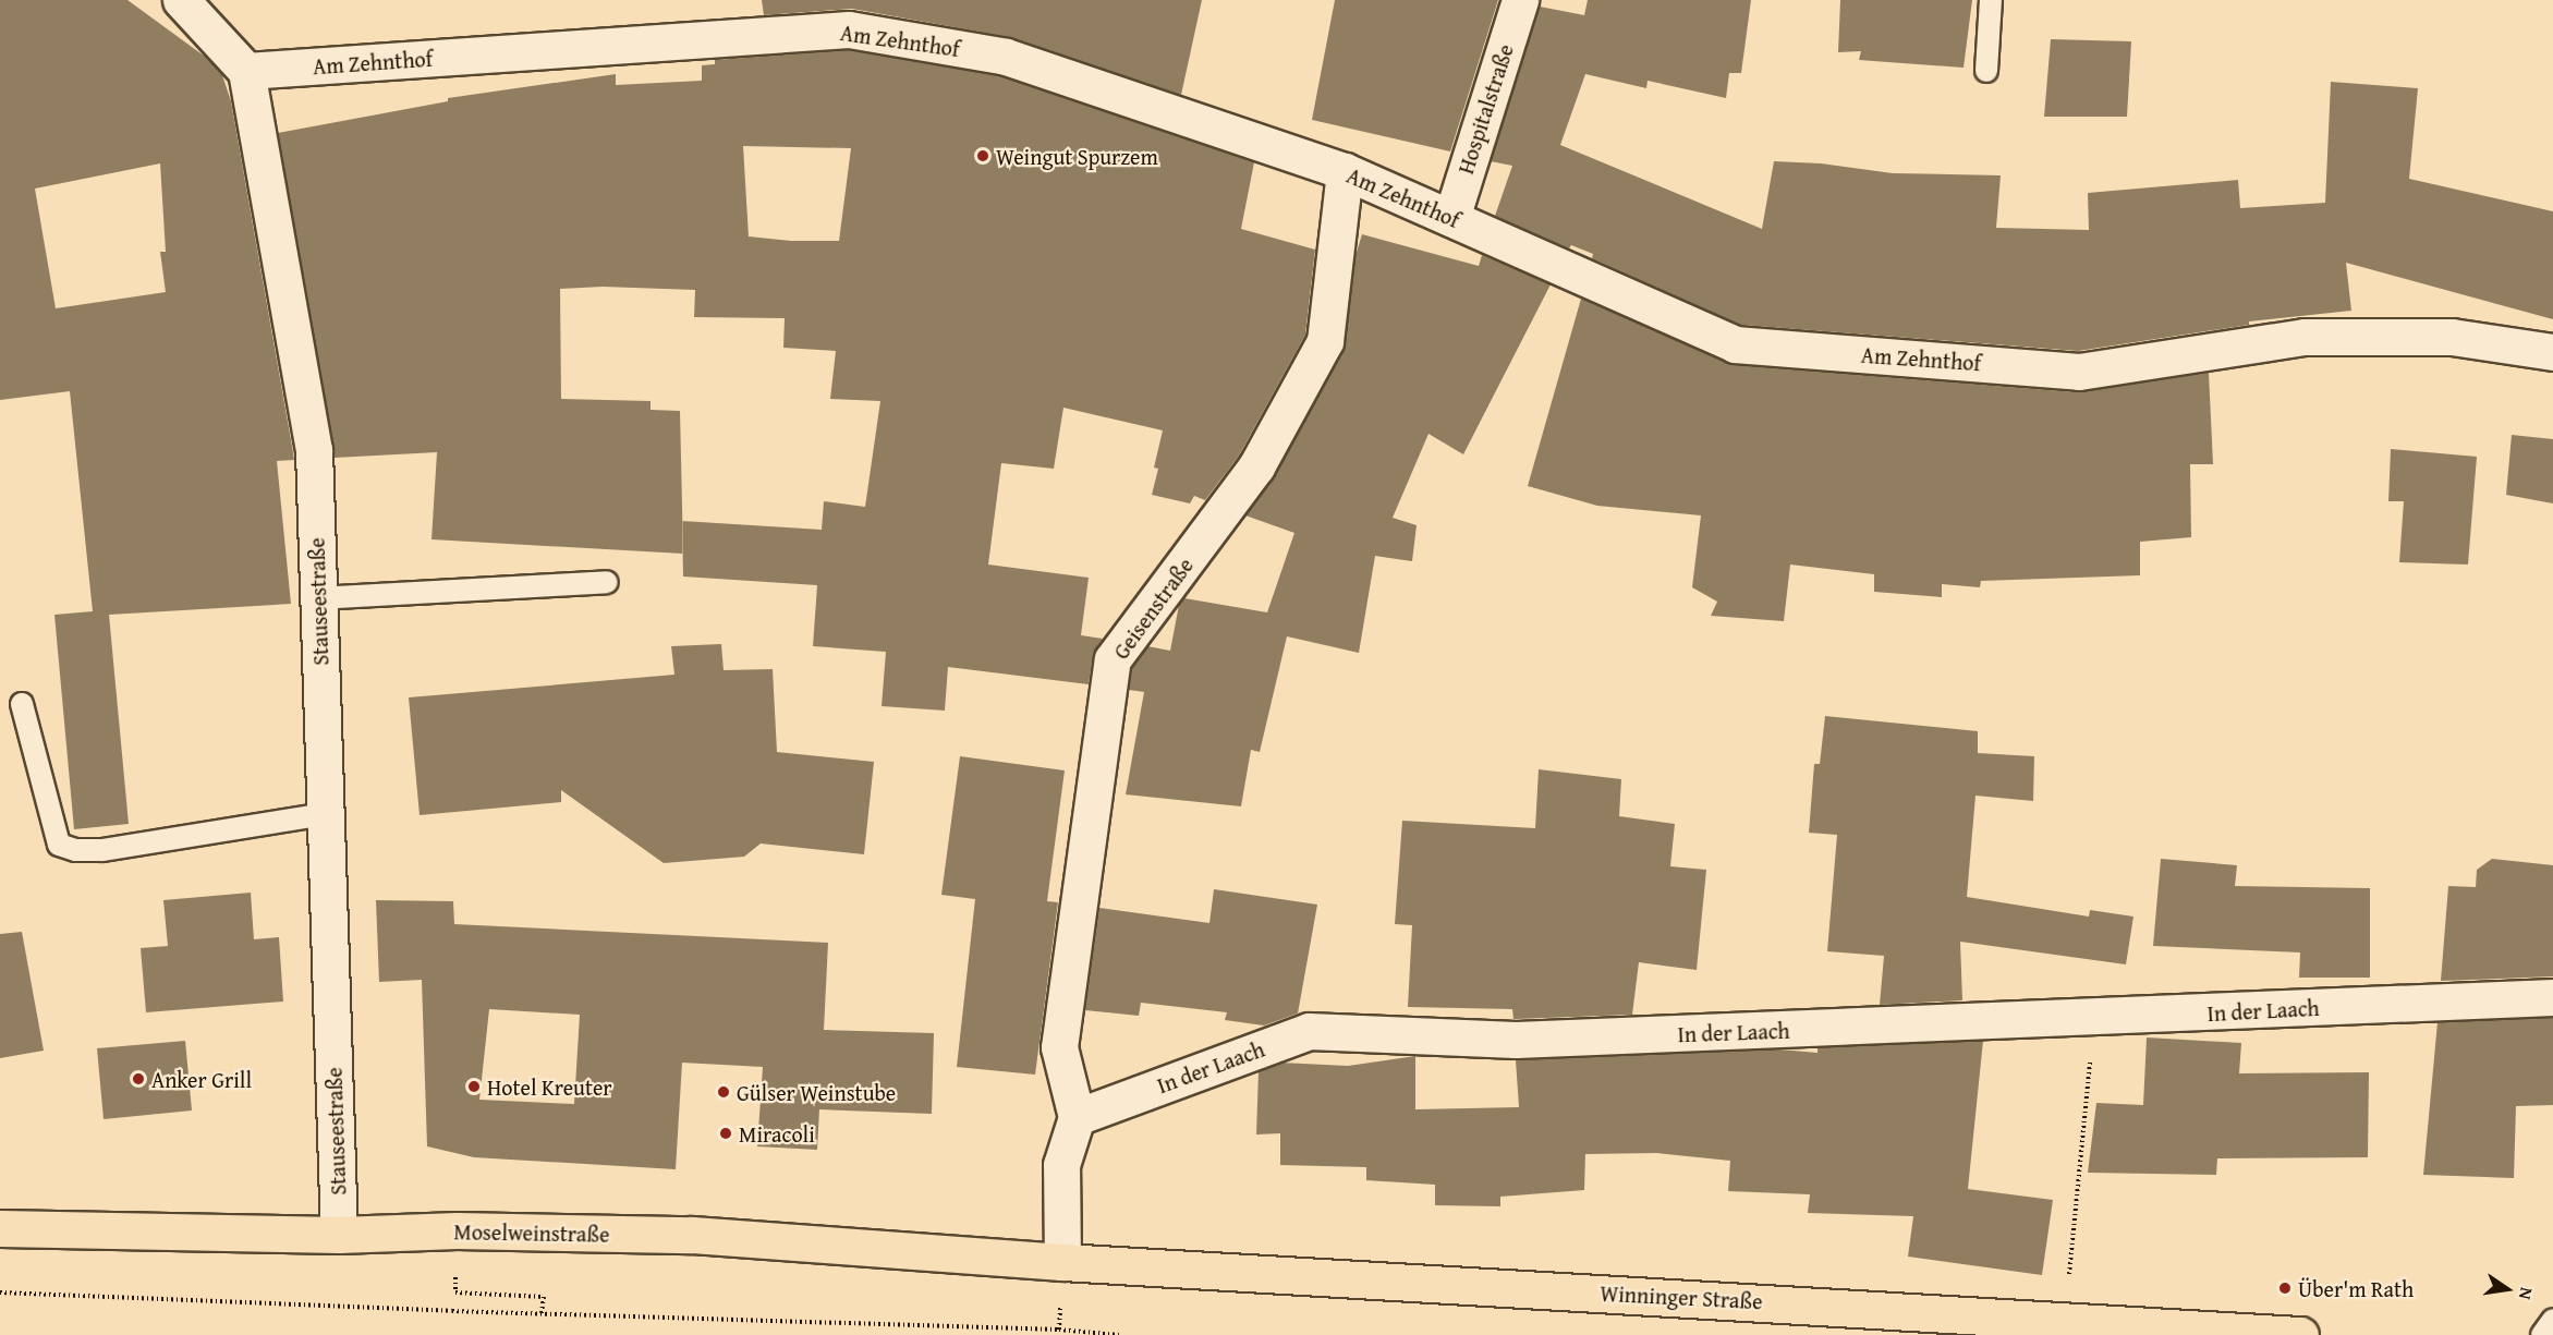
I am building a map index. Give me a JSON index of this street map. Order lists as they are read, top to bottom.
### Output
{
  "streets": {
    "main road": ["Moselweinstraße", "Winninger Straße"],
    "street": [
      "Am Zehnthof",
      "Hospitalstraße",
      "Stauseestraße",
      "Geisenstraße",
      "In der Laach"
    ]
  },
  "crossings": [
    ["Am Zehnthof", "Hospitalstraße"],
    ["Am Zehnthof", "Stauseestraße"],
    ["Am Zehnthof", "Geisenstraße"],
    ["Stauseestraße", "Moselweinstraße"],
    ["Geisenstraße", "In der Laach"],
    ["Moselweinstraße", "Winninger Straße"]
  ],
  "places": [
    "Weingut Spurzem",
    "Anker Grill",
    "Hotel Kreuter",
    "Gülser Weinstube",
    "Miracoli",
    "Über'm Rath"
  ],
  "north": "right"
}
